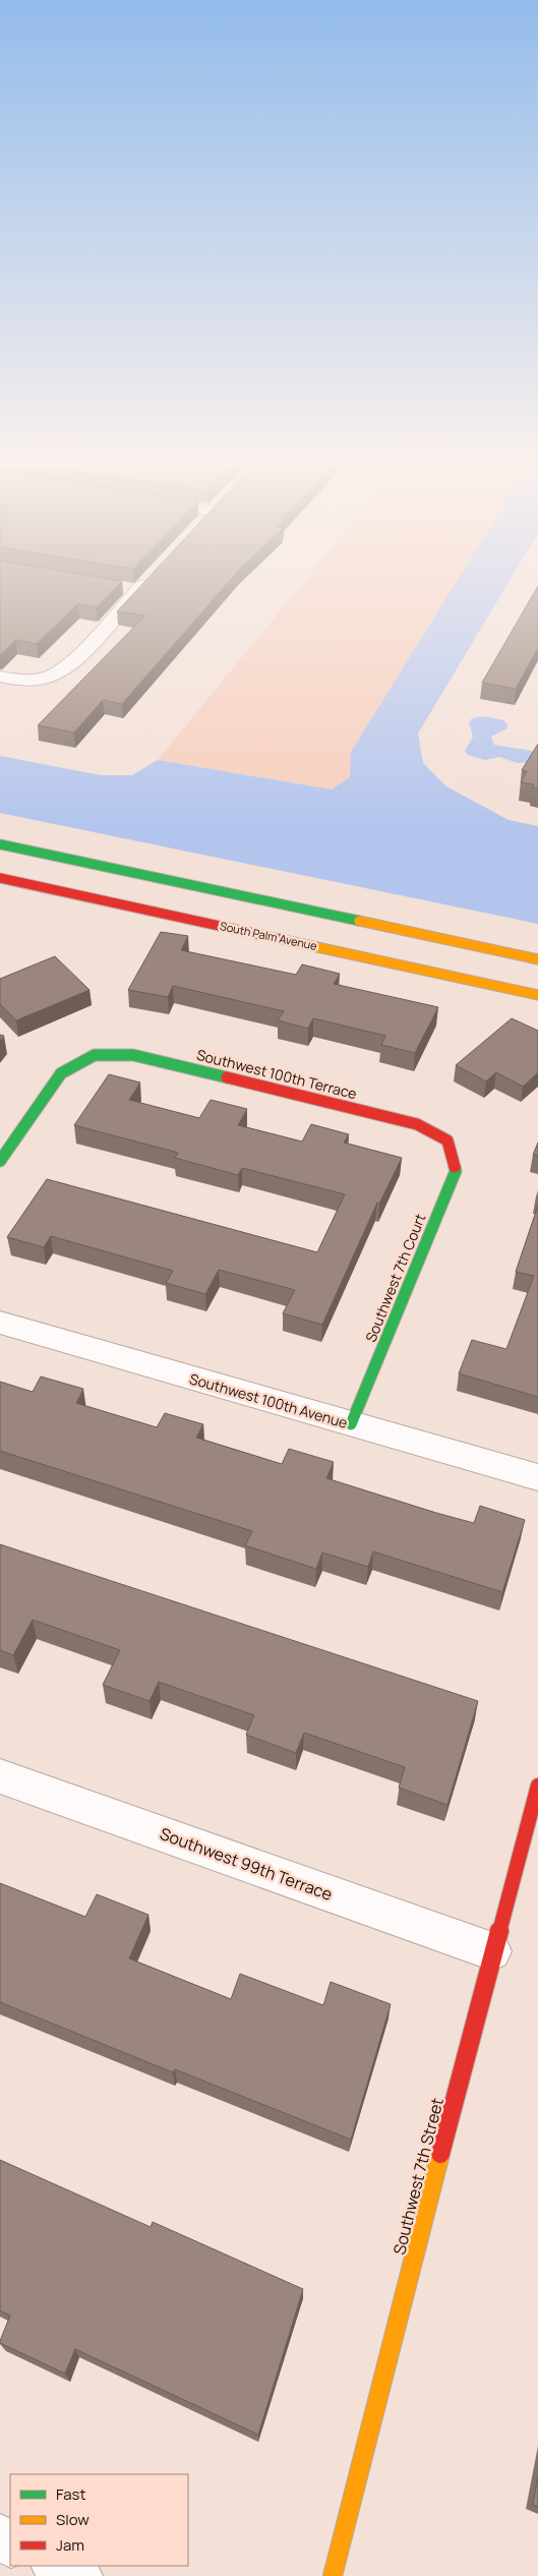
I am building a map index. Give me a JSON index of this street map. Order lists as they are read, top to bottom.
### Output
{
  "streets": {
    "street": [
      "South Palm Avenue",
      "Southwest 100th Terrace",
      "Southwest 7th Court",
      "Southwest 100th Avenue",
      "Southwest 99th Terrace",
      "Southwest 7th Street"
    ]
  },
  "crossings": [
    ["Southwest 100th Terrace", "Southwest 7th Court"],
    ["Southwest 7th Court", "Southwest 100th Avenue"],
    ["Southwest 99th Terrace", "Southwest 7th Street"]
  ],
  "legend": ["Fast", "Slow", "Jam"]
}
